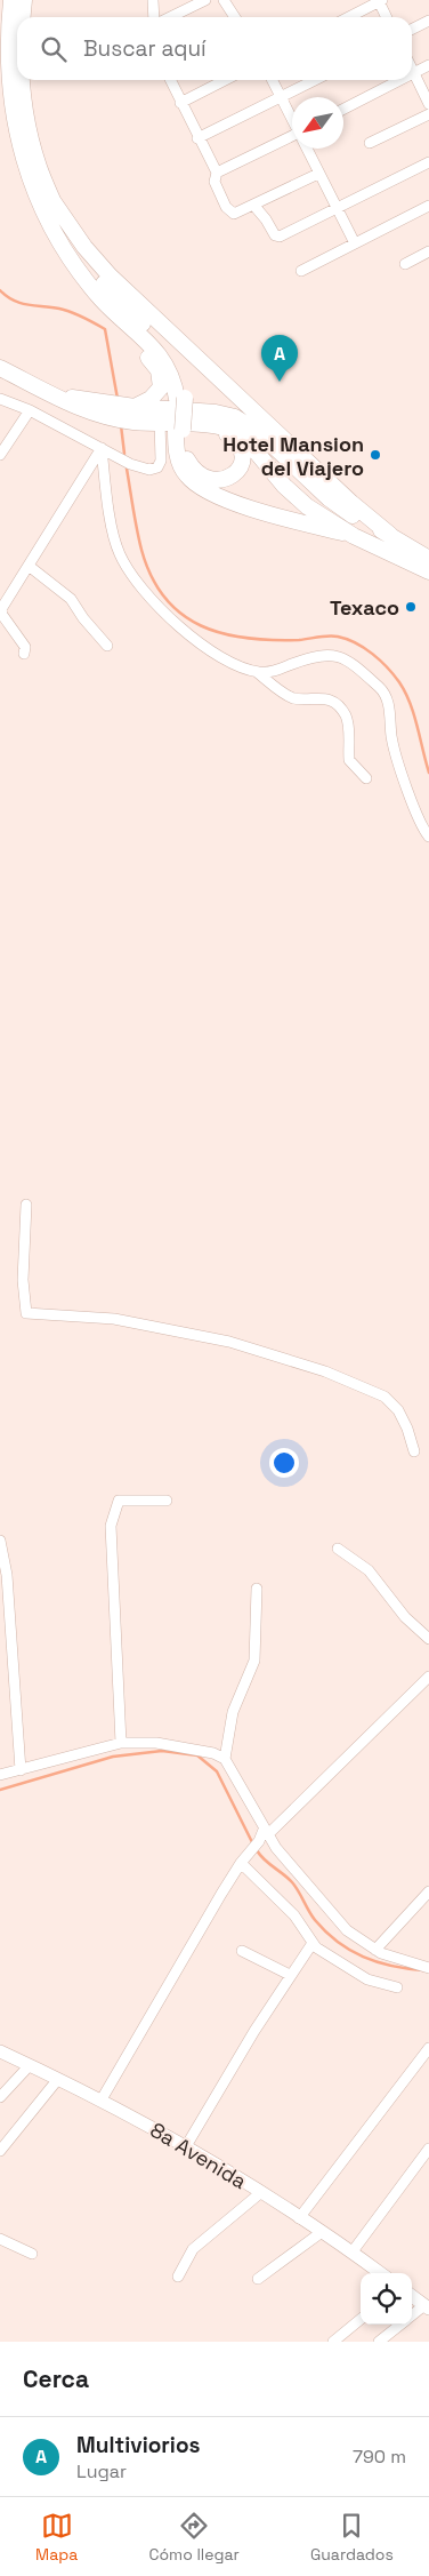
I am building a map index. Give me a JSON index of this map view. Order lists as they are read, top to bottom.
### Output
{
  "streets": {
    "street": ["8a Avenida"]
  },
  "places": ["Hotel Mansion del Viajero", "Texaco"],
  "north": "bottom left",
  "page": {
    "search": "Buscar aquí",
    "pins": "A",
    "heading": "Cerca",
    "list": [
      {
        "mark": "A",
        "name": "Multiviorios",
        "note": "Lugar",
        "value": "790 m"
      }
    ],
    "nav": ["Mapa", "Cómo llegar", "Guardados"]
  }
}
